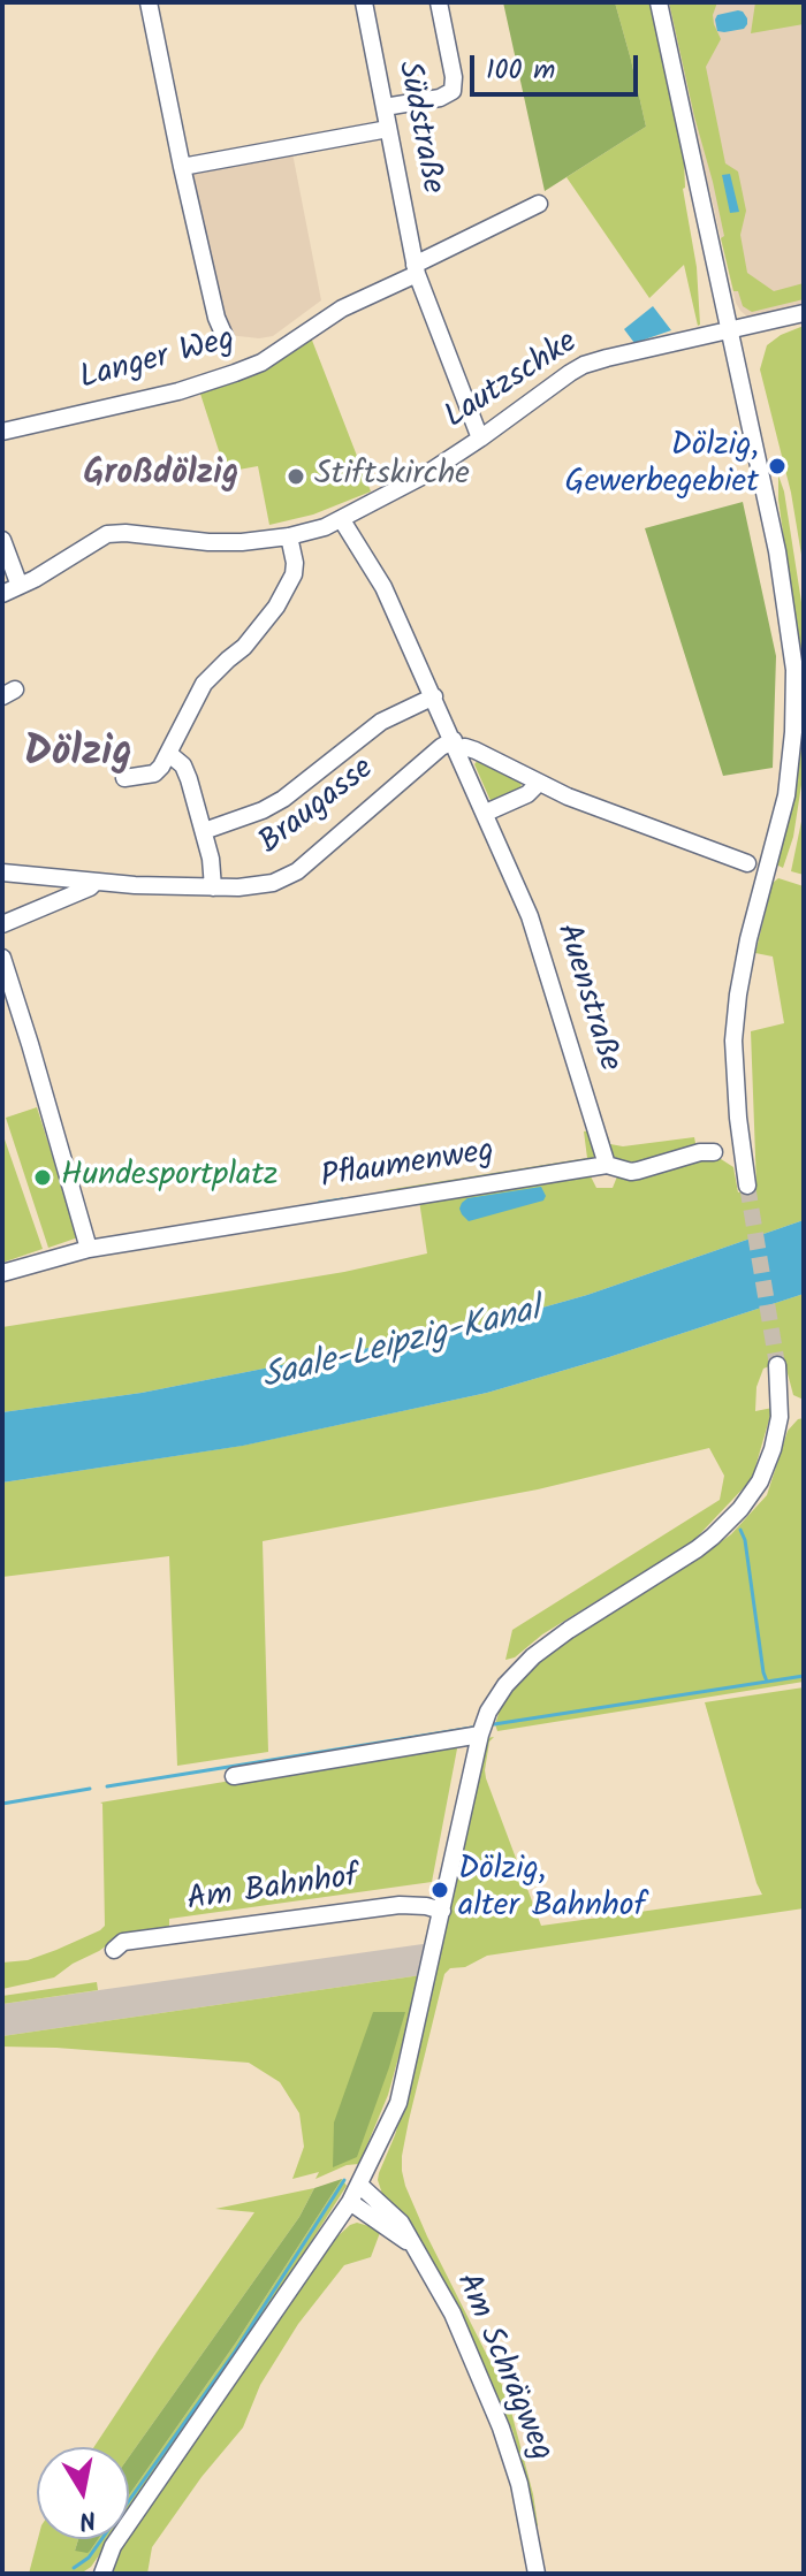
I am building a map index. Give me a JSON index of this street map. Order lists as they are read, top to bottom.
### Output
{
  "streets": {
    "street": [
      "Südstraße",
      "Langer Weg",
      "Lautzschke",
      "Braugasse",
      "Auenstraße",
      "Pflaumenweg",
      "Am Bahnhof",
      "Am Schrägweg"
    ]
  },
  "crossings": [
    ["Südstraße", "Langer Weg"],
    ["Südstraße", "Lautzschke"],
    ["Lautzschke", "Auenstraße"],
    ["Braugasse", "Auenstraße"],
    ["Auenstraße", "Pflaumenweg"]
  ],
  "districts": ["Großdölzig", "Dölzig"],
  "water": ["Saale-Leipzig-Kanal"],
  "places": [
    "Dölzig, Gewerbegebiet",
    "Stiftskirche",
    "Hundesportplatz",
    "Dölzig, alter Bahnhof"
  ],
  "scale_bar": "100 m",
  "north": "bottom"
}
